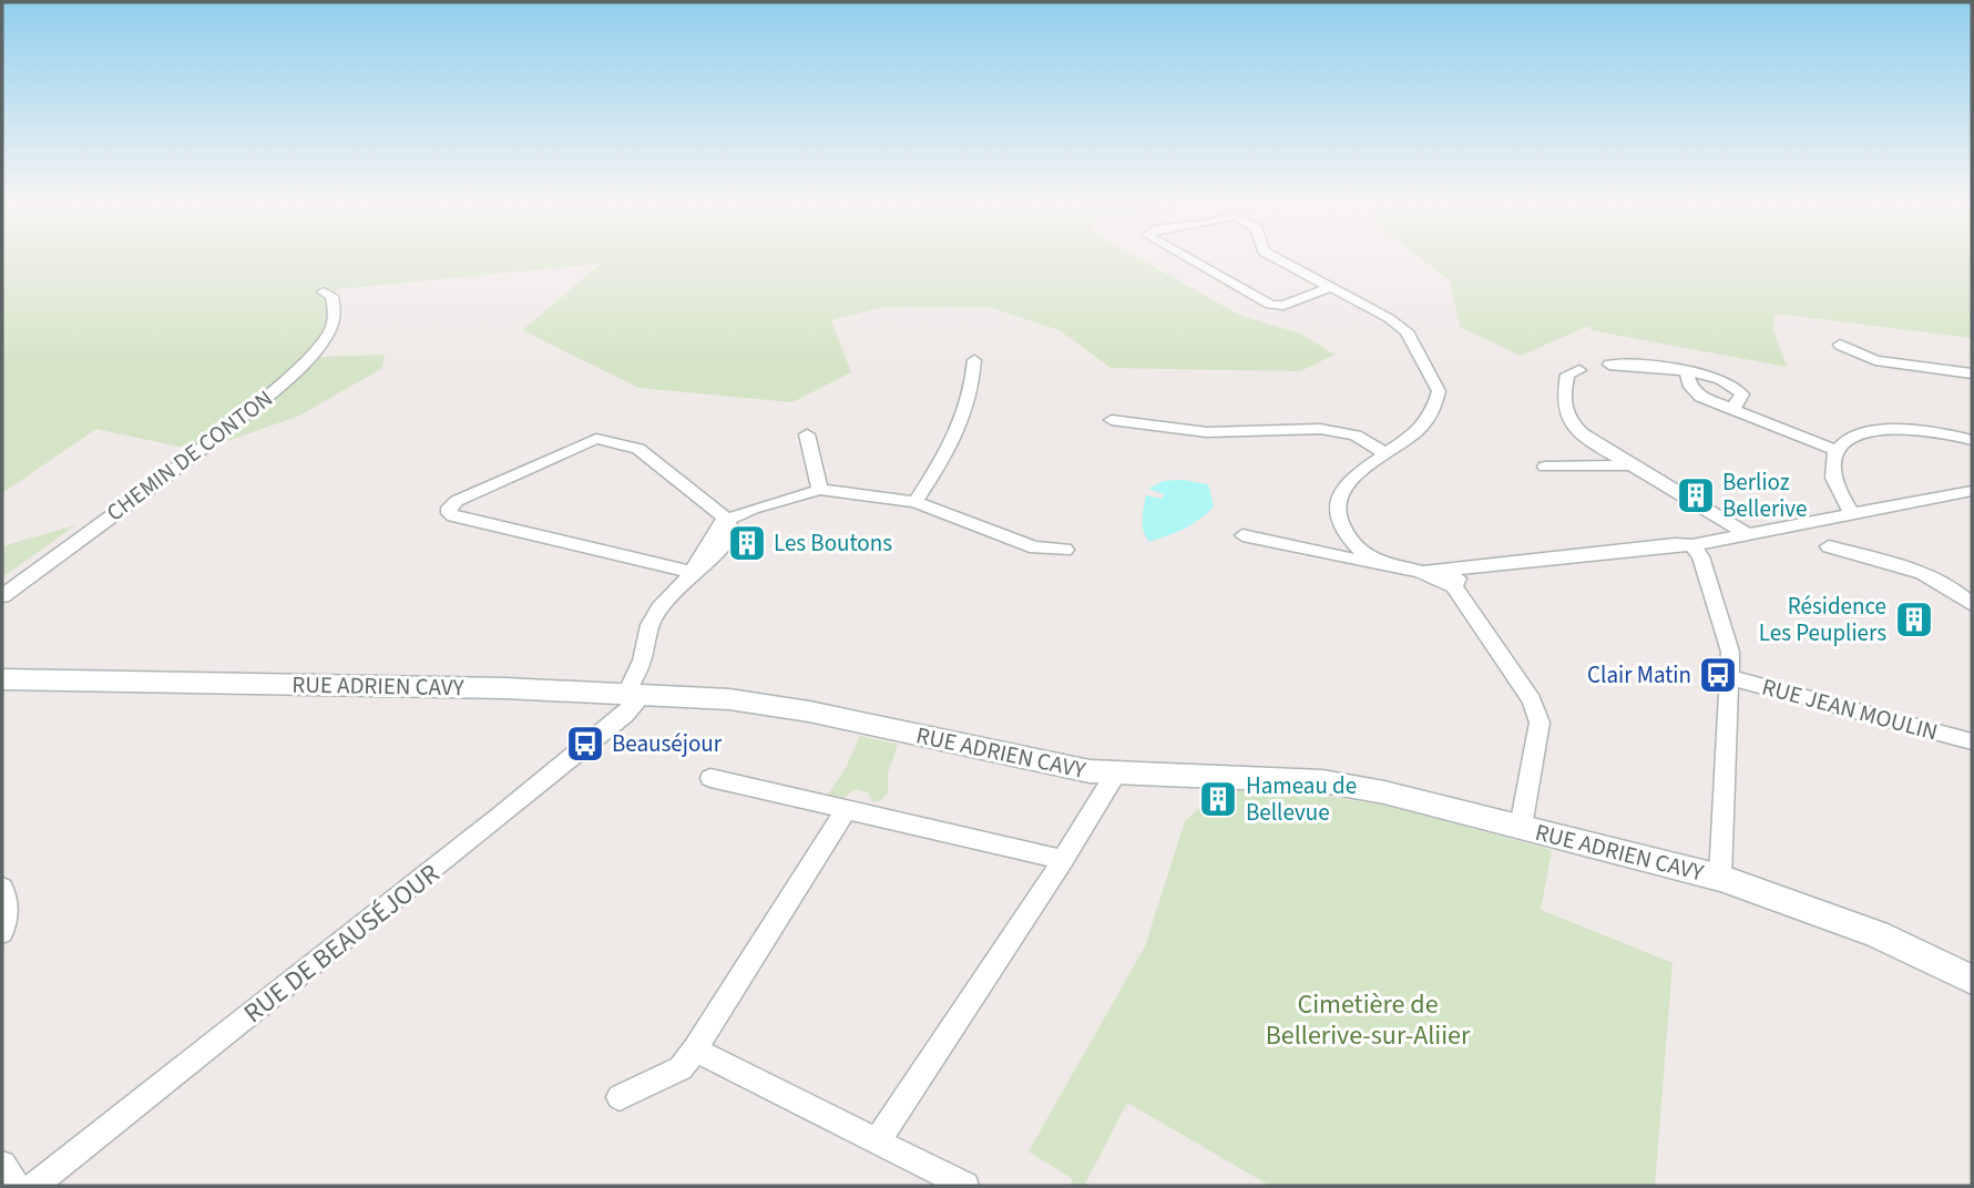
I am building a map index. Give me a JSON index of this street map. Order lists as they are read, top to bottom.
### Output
{
  "streets": {
    "main road": ["RUE ADRIEN CAVY"],
    "street": ["CHEMIN DE CONTON", "RUE JEAN MOULIN", "RUE DE BEAUSÉJOUR"]
  },
  "crossings": [
    ["RUE ADRIEN CAVY", "RUE JEAN MOULIN"],
    ["RUE ADRIEN CAVY", "RUE DE BEAUSÉJOUR"]
  ],
  "parks": ["Cimetière de Bellerive-sur-Aliier"],
  "places": {
    "building": [
      "Berlioz Bellerive",
      "Les Boutons",
      "Résidence Les Peupliers",
      "Hameau de Bellevue"
    ],
    "bus stop": ["Clair Matin", "Beauséjour"]
  }
}
